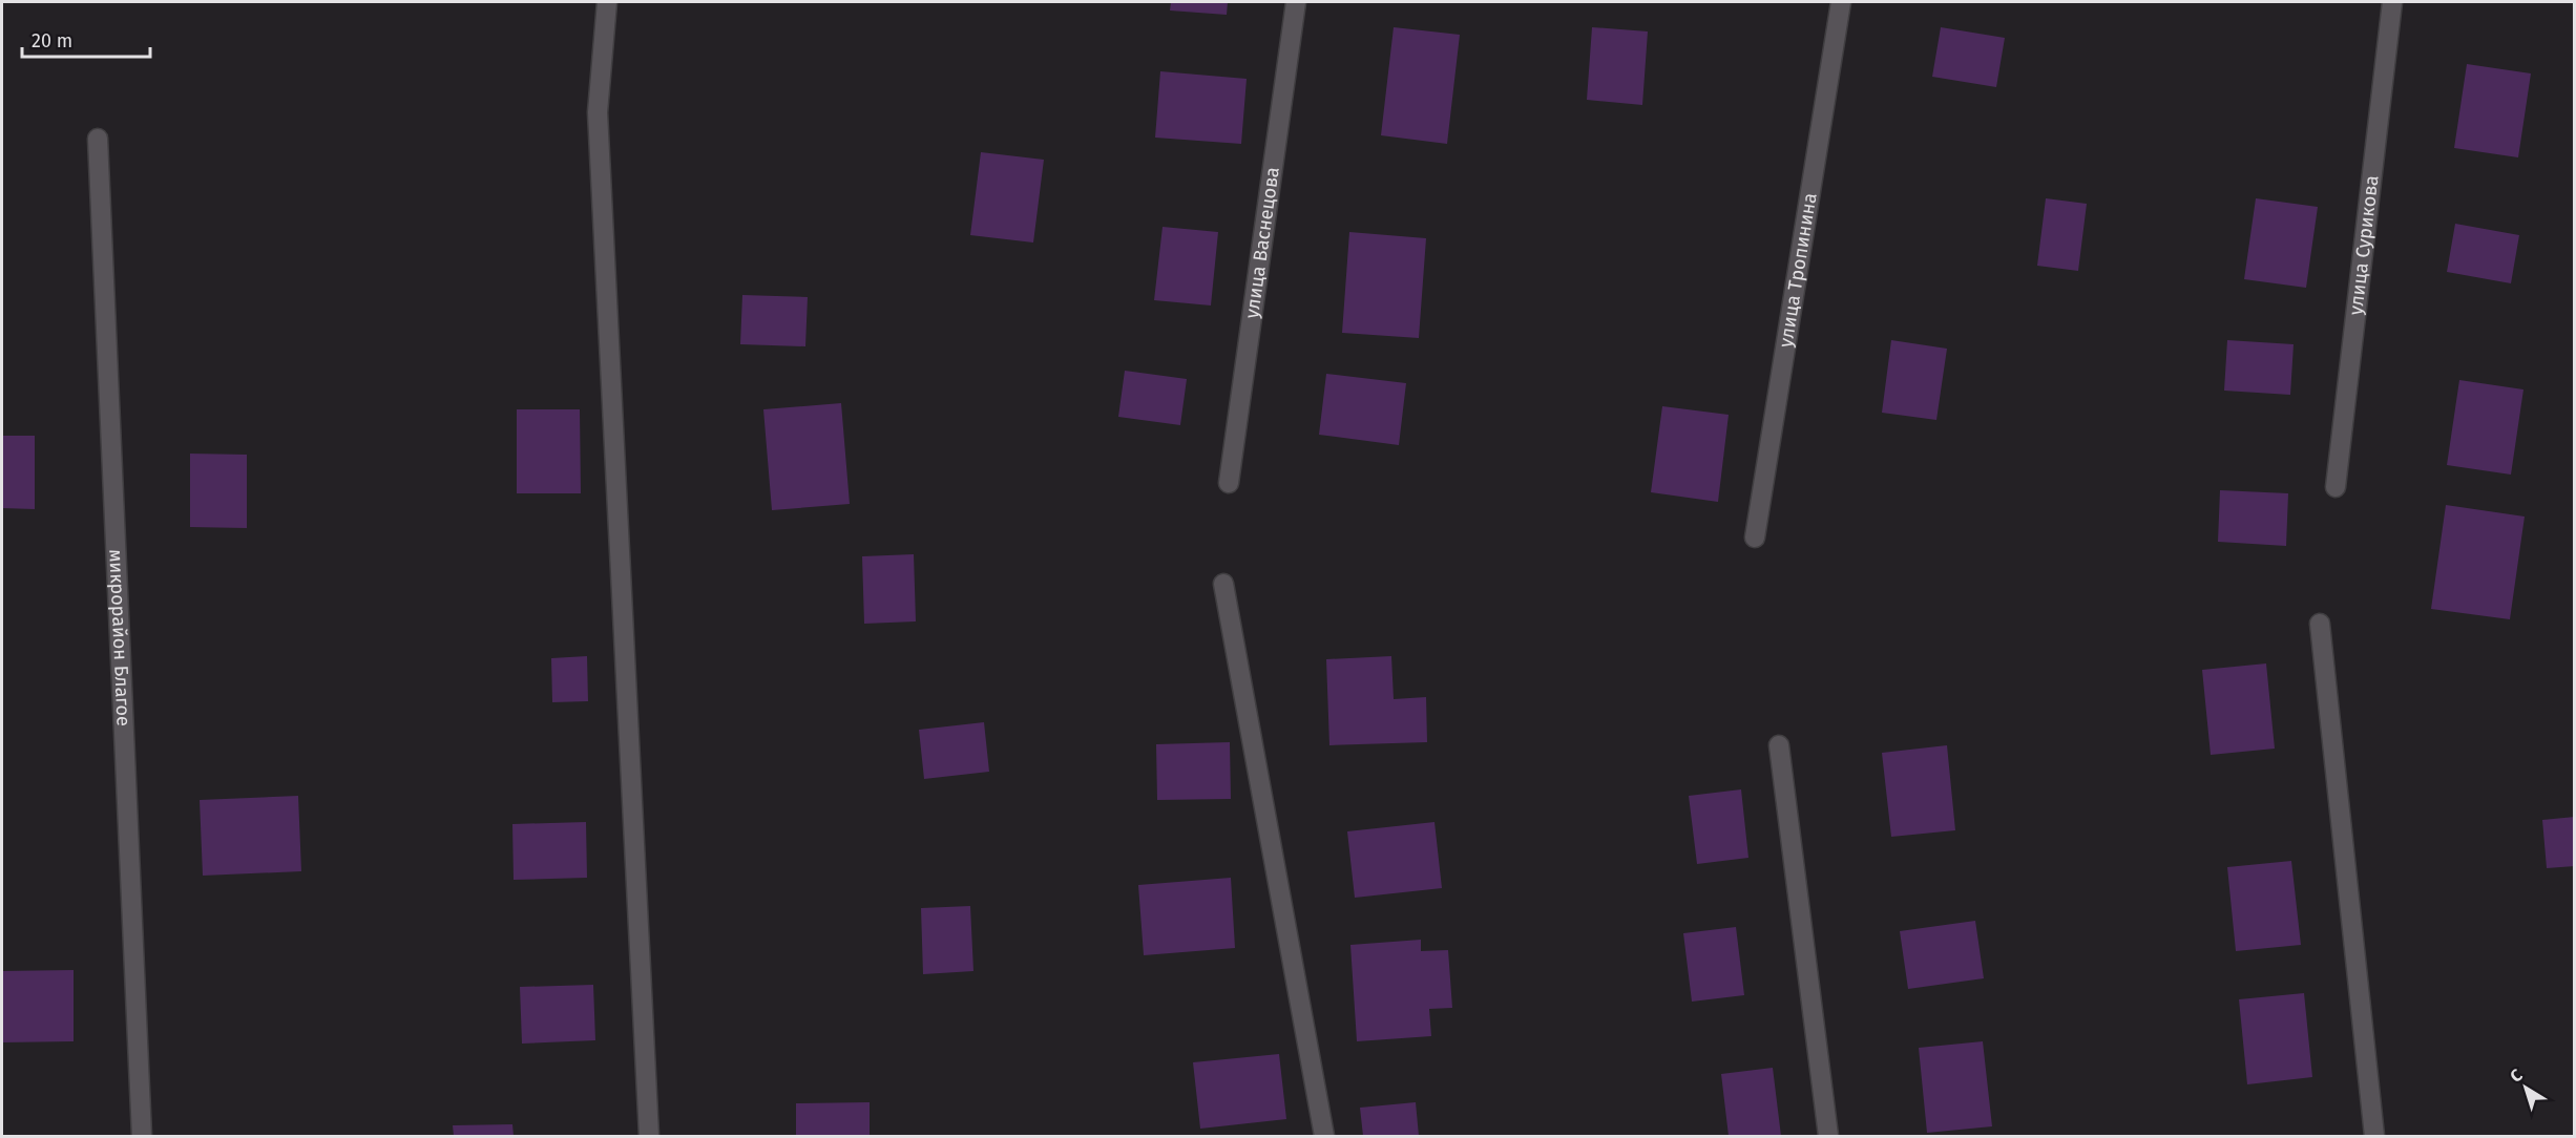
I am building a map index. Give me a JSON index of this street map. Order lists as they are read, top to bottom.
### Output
{
  "streets": {
    "street": [
      "улица Васнецова",
      "улица Сурикова",
      "улица Тропинина",
      "микрорайон Благое"
    ]
  },
  "scale_bar": "20 m",
  "north": "top left"
}
